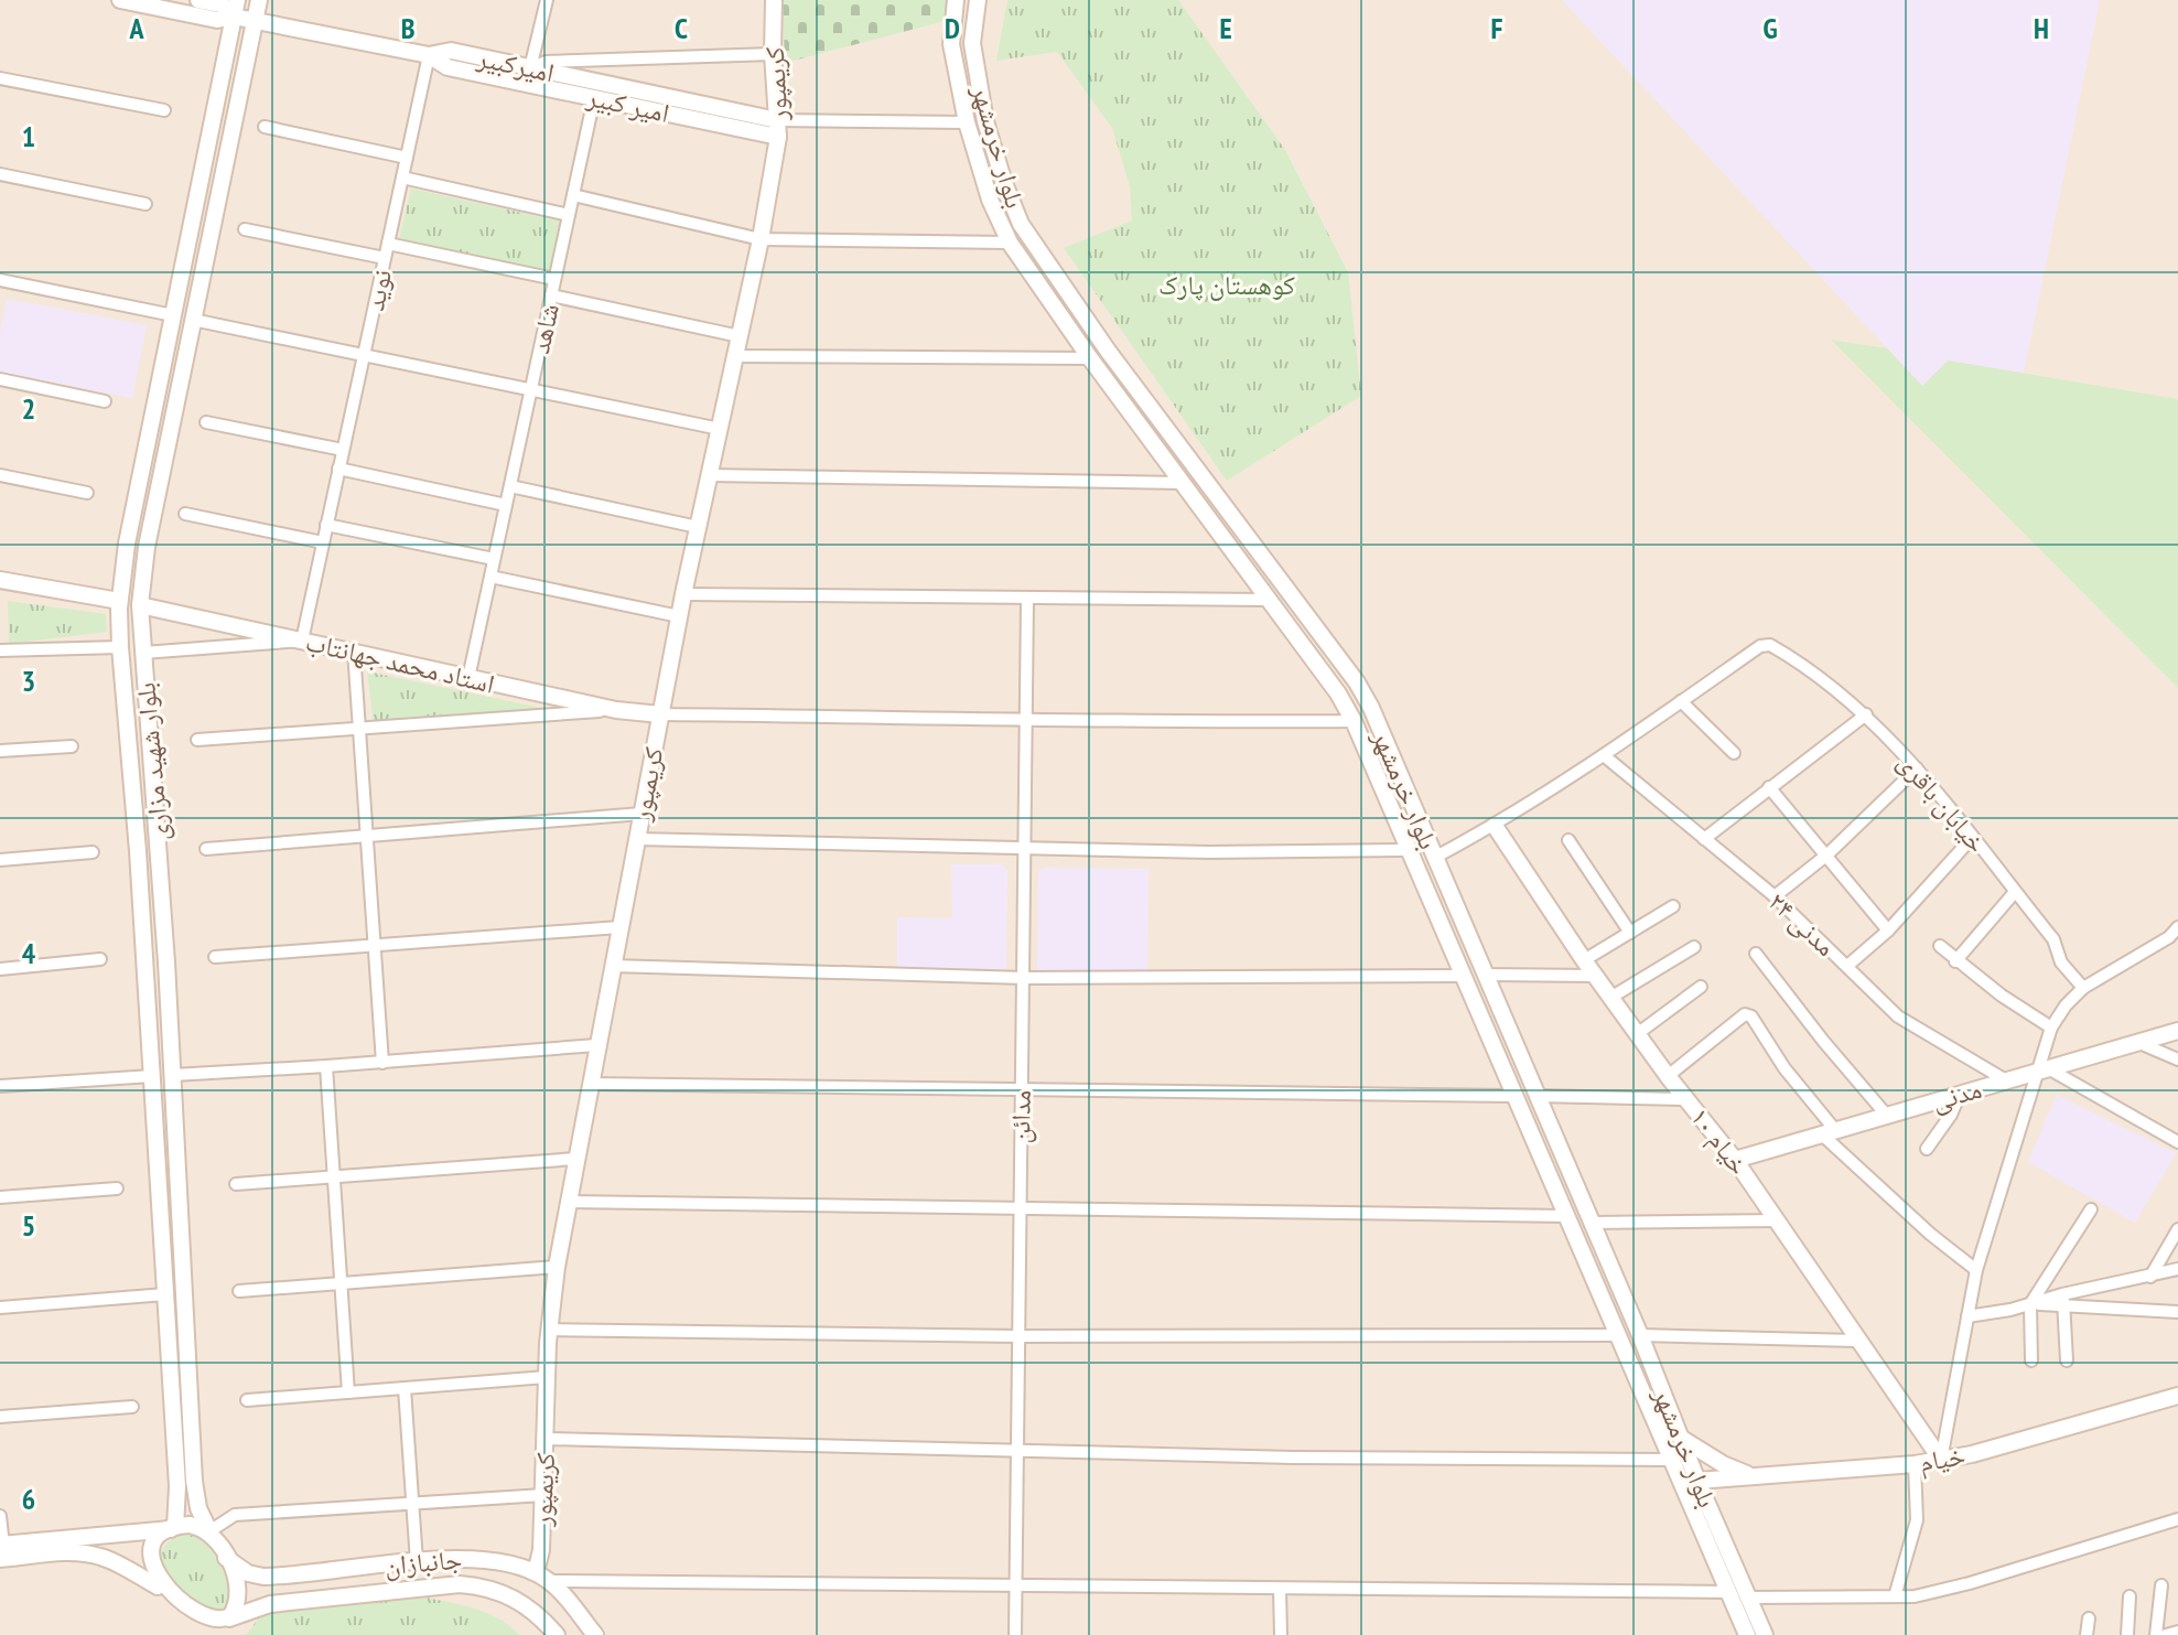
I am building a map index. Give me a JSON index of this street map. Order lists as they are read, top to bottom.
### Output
{
  "streets": {
    "main road": [
      "امیرکبیر",
      "کریمپور",
      "امیر کبیر",
      "بلوار خرمشهر",
      "استاد محمد جهانتاب",
      "بلوار شهید مزاری",
      "مدنی",
      "خیام ۱۰",
      "خیام",
      "جانبازان"
    ],
    "street": [
      "نوید",
      "شاهد",
      "خیابان باقری",
      "مدنی ۲۴",
      "مدائن"
    ]
  },
  "crossings": [
    ["امیرکبیر", "کریمپور"],
    ["امیرکبیر", "امیر کبیر"],
    ["امیرکبیر", "نوید"],
    ["امیرکبیر", "بلوار شهید مزاری"],
    ["کریمپور", "امیر کبیر"],
    ["کریمپور", "استاد محمد جهانتاب"],
    ["کریمپور", "جانبازان"],
    ["امیر کبیر", "نوید"],
    ["امیر کبیر", "شاهد"],
    ["بلوار خرمشهر", "خیام"],
    ["نوید", "استاد محمد جهانتاب"],
    ["شاهد", "استاد محمد جهانتاب"],
    ["استاد محمد جهانتاب", "بلوار شهید مزاری"],
    ["بلوار شهید مزاری", "جانبازان"],
    ["مدنی ۲۴", "مدنی"],
    ["مدنی", "خیام ۱۰"],
    ["خیام ۱۰", "خیام"]
  ],
  "parks": ["کوهستان پارک"],
  "grid": {
    "columns": [
      "A",
      "B",
      "C",
      "D",
      "E",
      "F",
      "G",
      "H"
    ],
    "rows": [
      "1",
      "2",
      "3",
      "4",
      "5",
      "6"
    ]
  }
}
